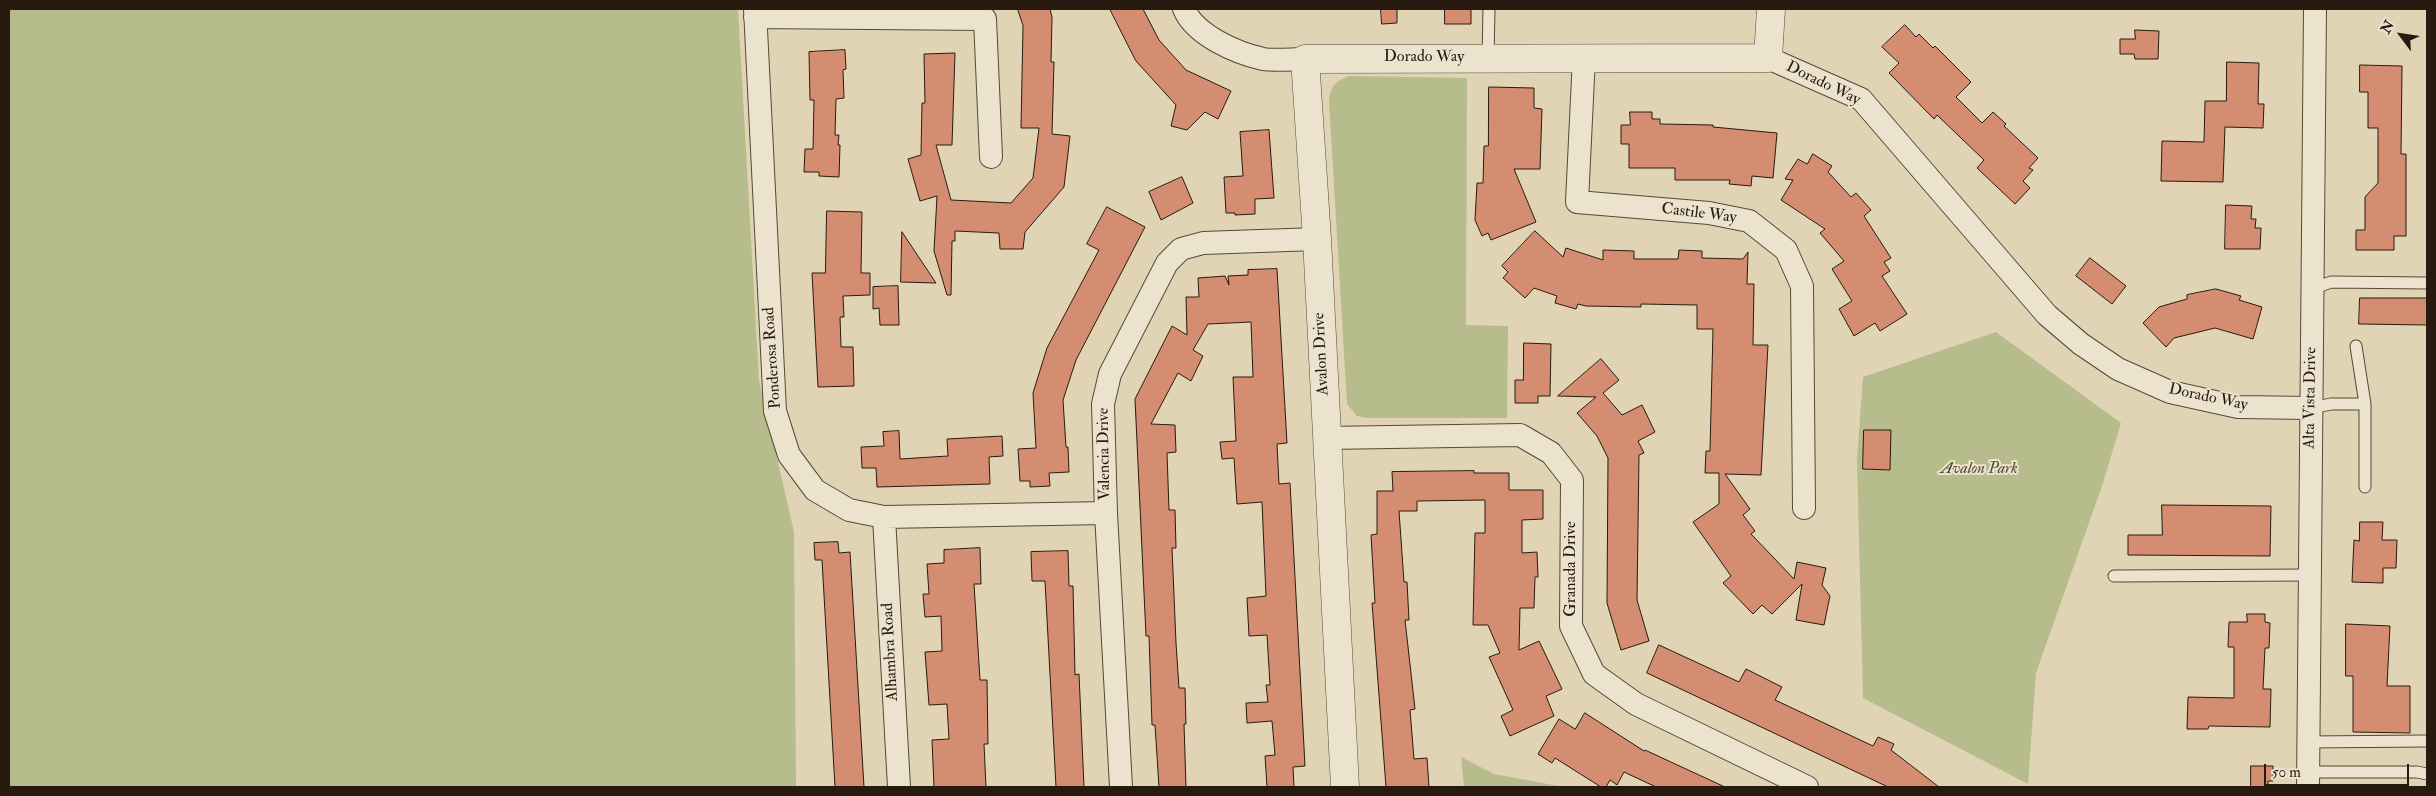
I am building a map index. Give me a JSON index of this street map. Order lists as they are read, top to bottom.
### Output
{
  "streets": {
    "street": [
      "Dorado Way",
      "Castile Way",
      "Avalon Drive",
      "Ponderosa Road",
      "Alta Vista Drive",
      "Valencia Drive",
      "Granada Drive",
      "Alhambra Road"
    ]
  },
  "crossings": [
    ["Dorado Way", "Castile Way"],
    ["Dorado Way", "Avalon Drive"],
    ["Dorado Way", "Alta Vista Drive"],
    ["Avalon Drive", "Valencia Drive"],
    ["Avalon Drive", "Granada Drive"],
    ["Ponderosa Road", "Valencia Drive"],
    ["Ponderosa Road", "Alhambra Road"]
  ],
  "parks": ["Avalon Park"],
  "scale_bar": "50 m",
  "north": "top left"
}
